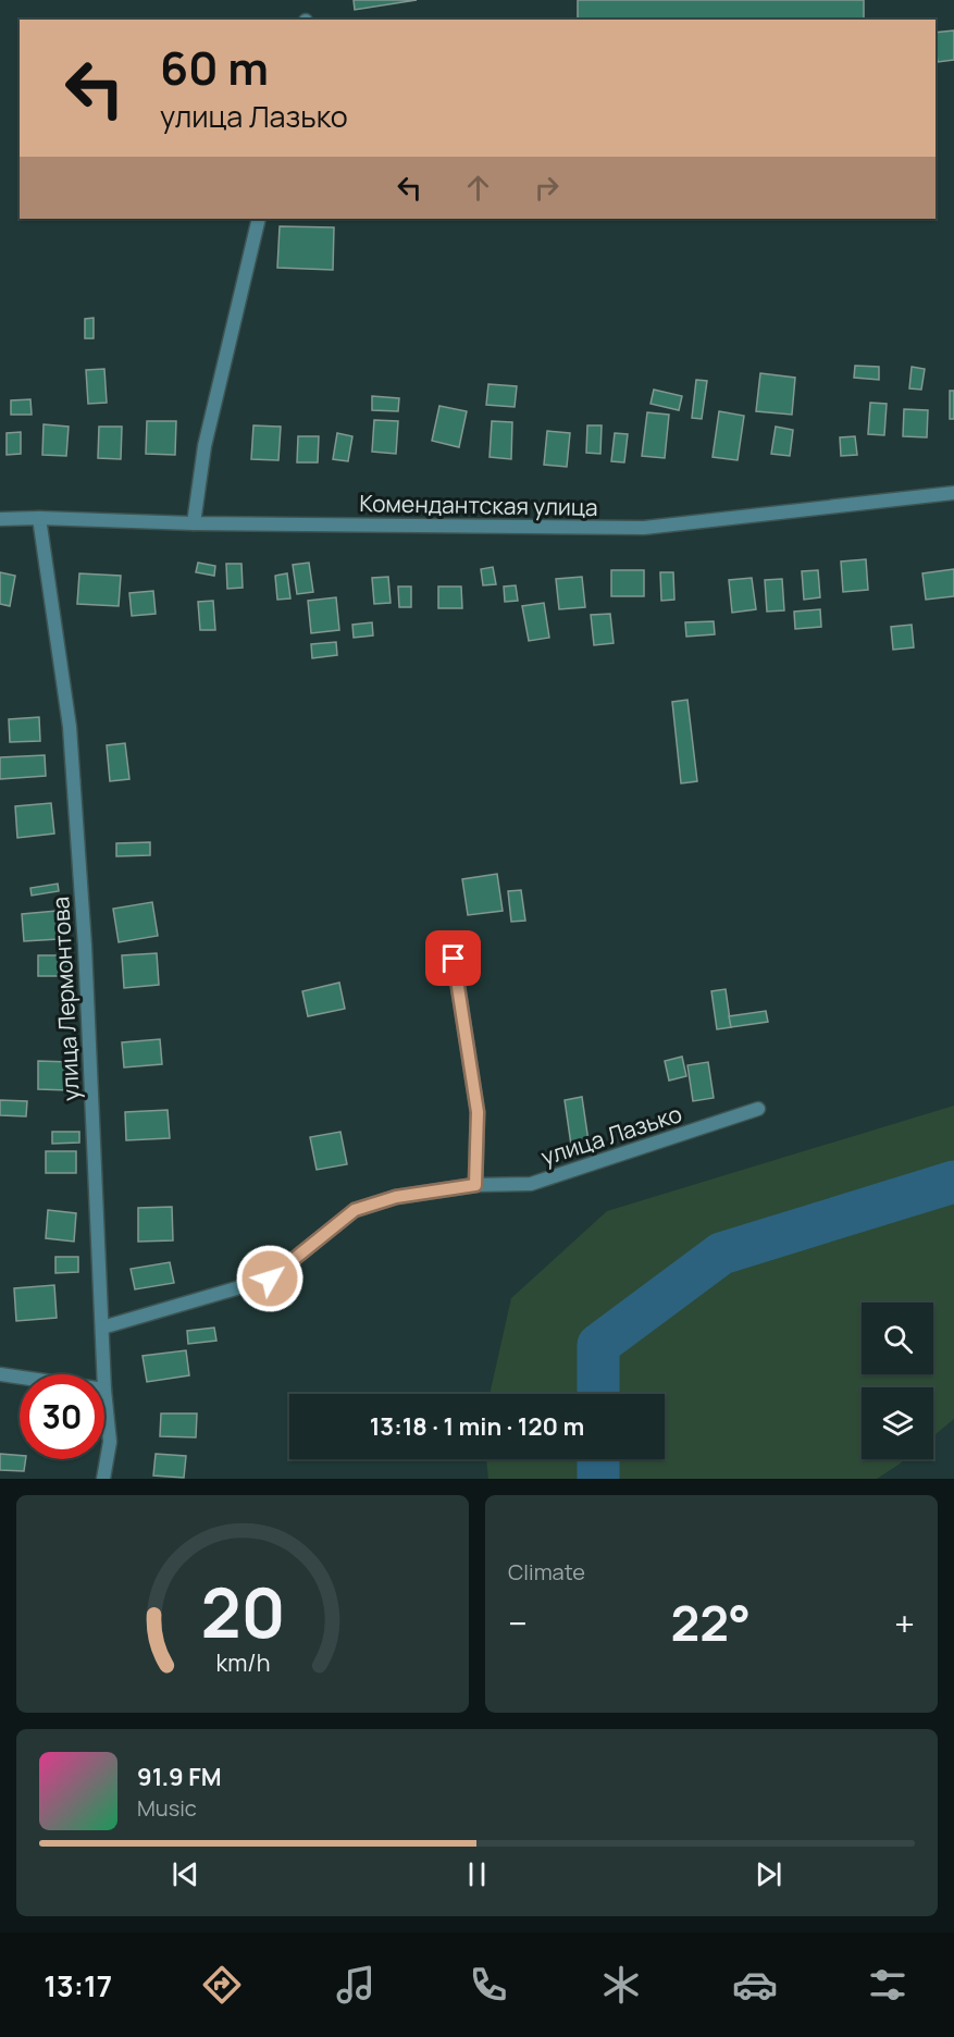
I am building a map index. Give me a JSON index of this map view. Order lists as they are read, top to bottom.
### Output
{
  "streets": {
    "street": ["Комендантская улица", "улица Лермонтова", "улица Лазько"]
  },
  "crossings": [
    ["Комендантская улица", "улица Лермонтова"],
    ["улица Лермонтова", "улица Лазько"]
  ],
  "page": {
    "turn": ["60 m", "улица Лазько"],
    "limit": "30",
    "trip": "13:18 · 1 min · 120 m",
    "tile": "Climate",
    "heat": ["−", "22°", "+"],
    "song": ["91.9 FM", "Music"],
    "tabs": "13:17",
    "gauge": ["20", "km/h"]
  }
}
